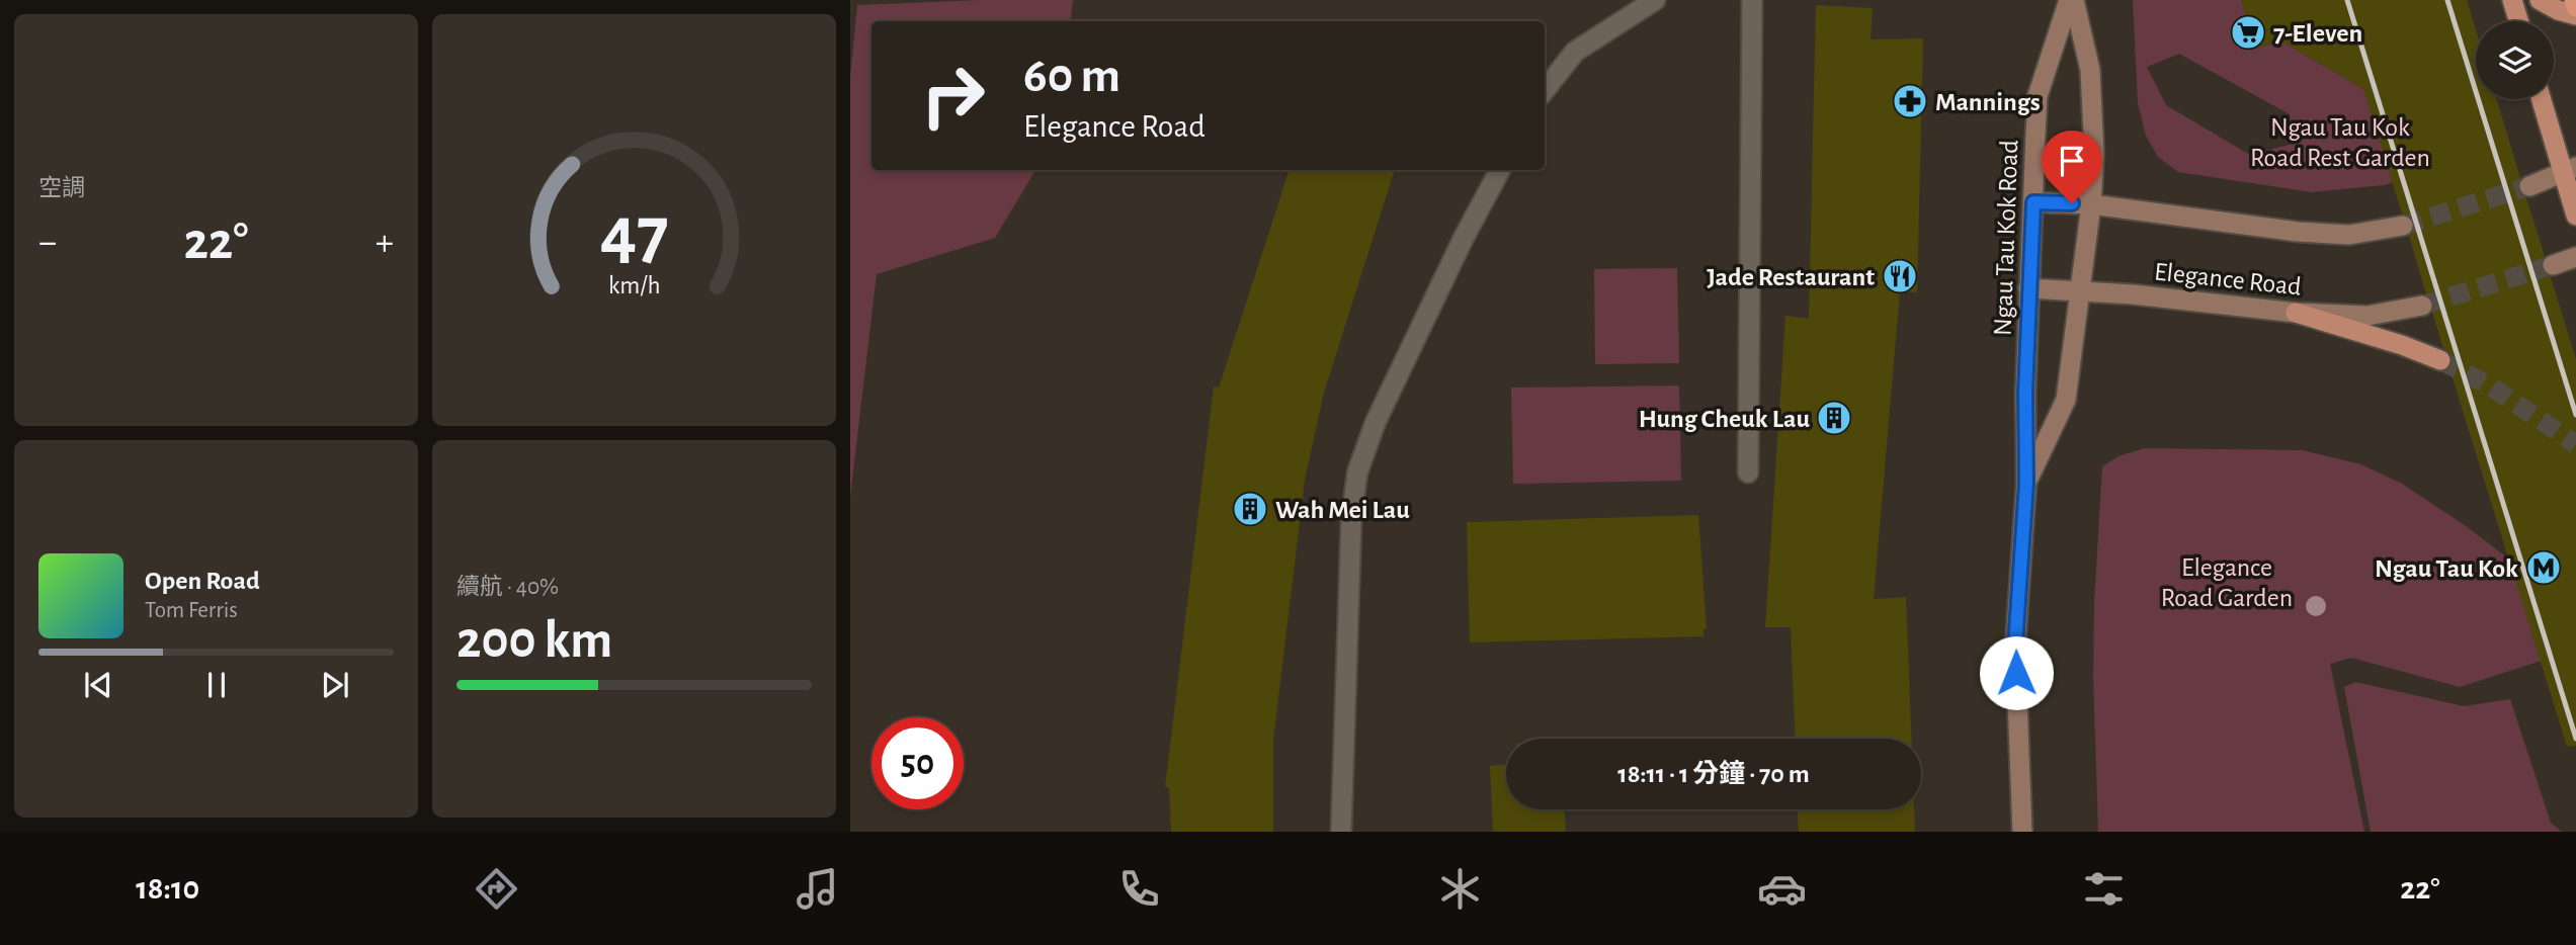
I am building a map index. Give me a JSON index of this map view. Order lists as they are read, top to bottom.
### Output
{
  "streets": {
    "main road": ["Ngau Tau Kok Road", "Elegance Road"]
  },
  "crossings": [
    ["Ngau Tau Kok Road", "Elegance Road"]
  ],
  "parks": ["Ngau Tau Kok Road Rest Garden", "Elegance Road Garden"],
  "places": {
    "supermarket": ["7-Eleven"],
    "pharmacy": ["Mannings"],
    "restaurant": ["Jade Restaurant"],
    "building": ["Hung Cheuk Lau", "Wah Mei Lau"],
    "metro station": ["Ngau Tau Kok"]
  },
  "page": {
    "tile": [
      "空調",
      ["續航 · 40%", "200 km"]
    ],
    "turn": ["60 m", "Elegance Road"],
    "heat": ["−", "22°", "+"],
    "song": ["Open Road", "Tom Ferris"],
    "limit": "50",
    "trip": "18:11 · 1 分鐘 · 70 m",
    "tabs": ["18:10", "22°"],
    "gauge": ["47", "km/h"]
  }
}
